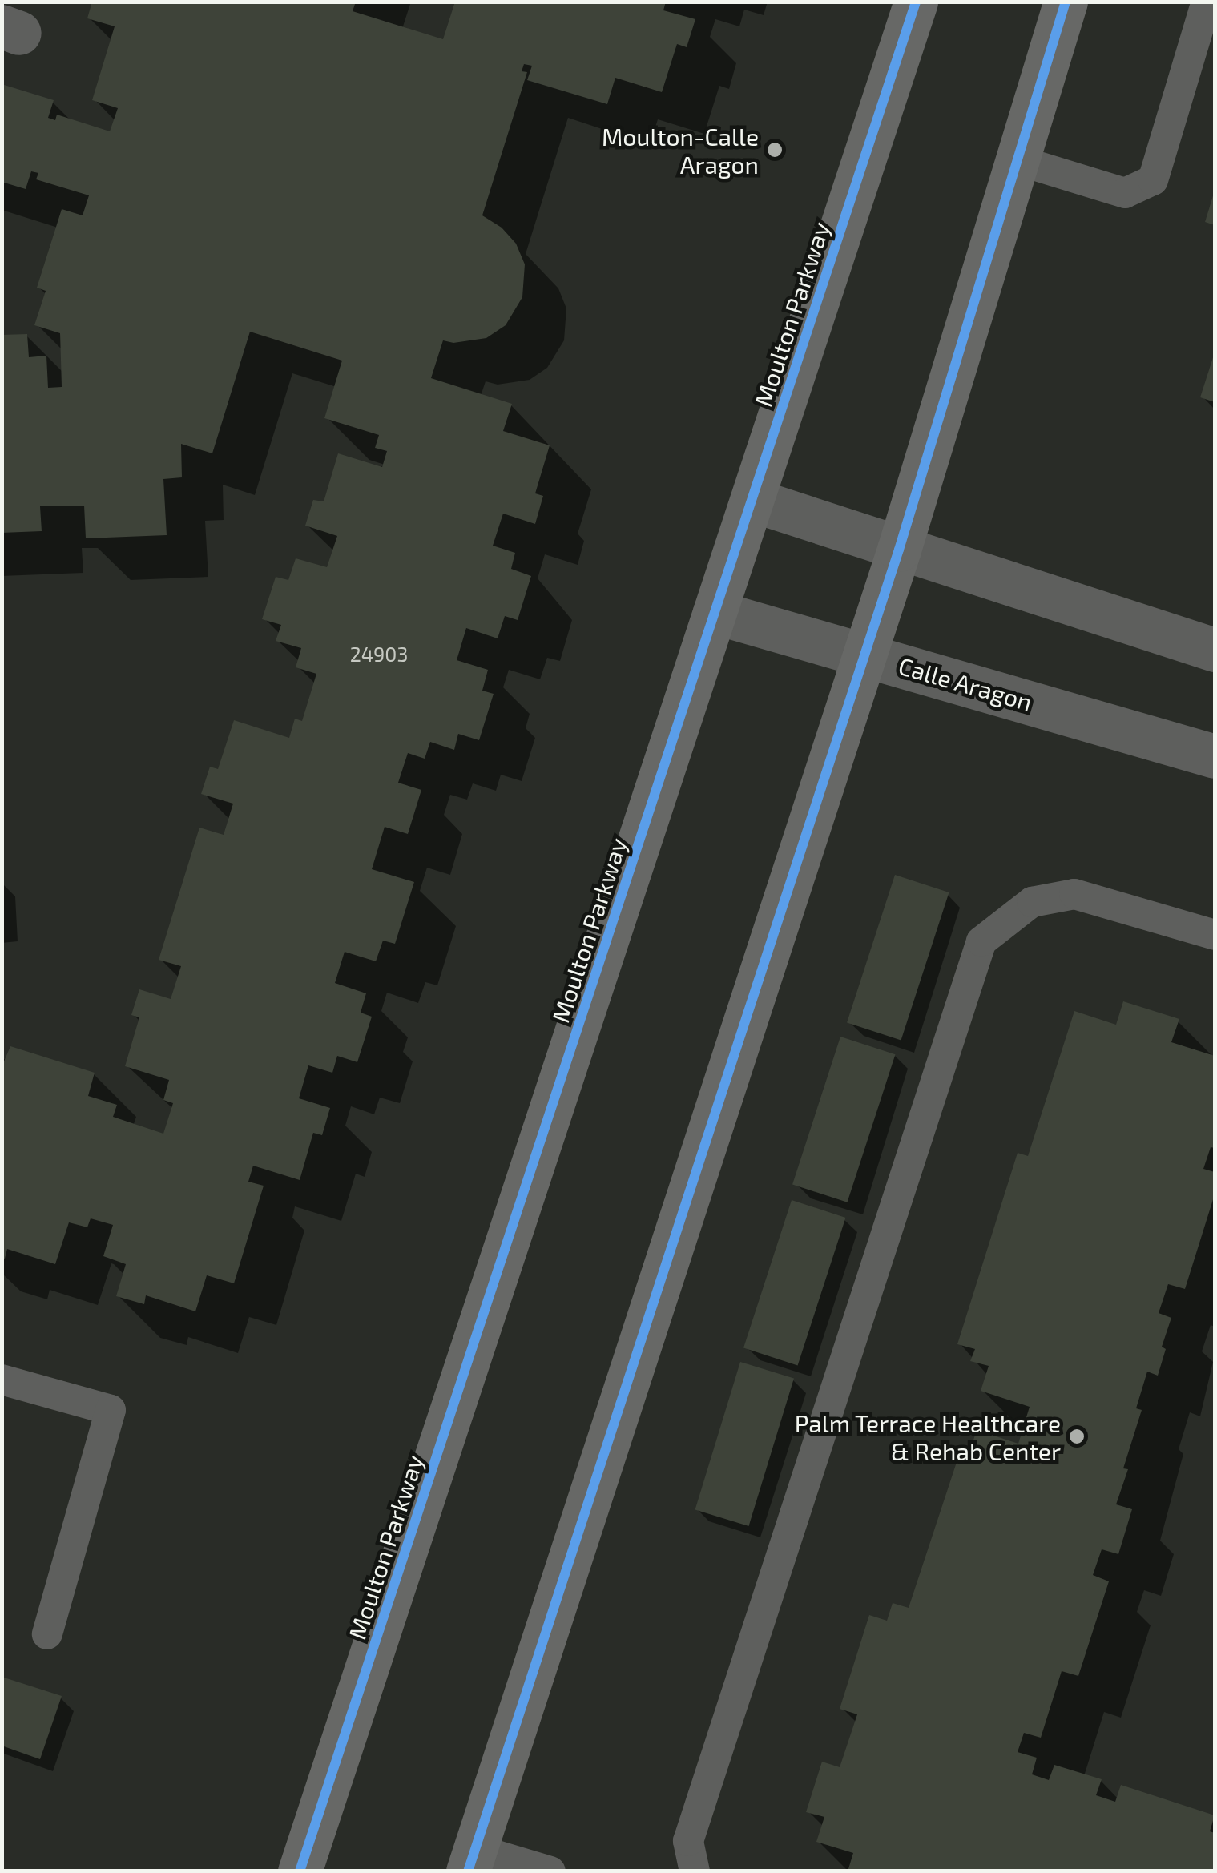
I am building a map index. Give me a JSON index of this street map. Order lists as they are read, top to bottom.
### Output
{
  "streets": {
    "main road": ["Moulton Parkway"],
    "street": ["Calle Aragon"]
  },
  "crossings": [
    ["Moulton Parkway", "Calle Aragon"]
  ],
  "places": ["Moulton-Calle Aragon", "Palm Terrace Healthcare & Rehab Center"],
  "house_numbers": ["24903"]
}
